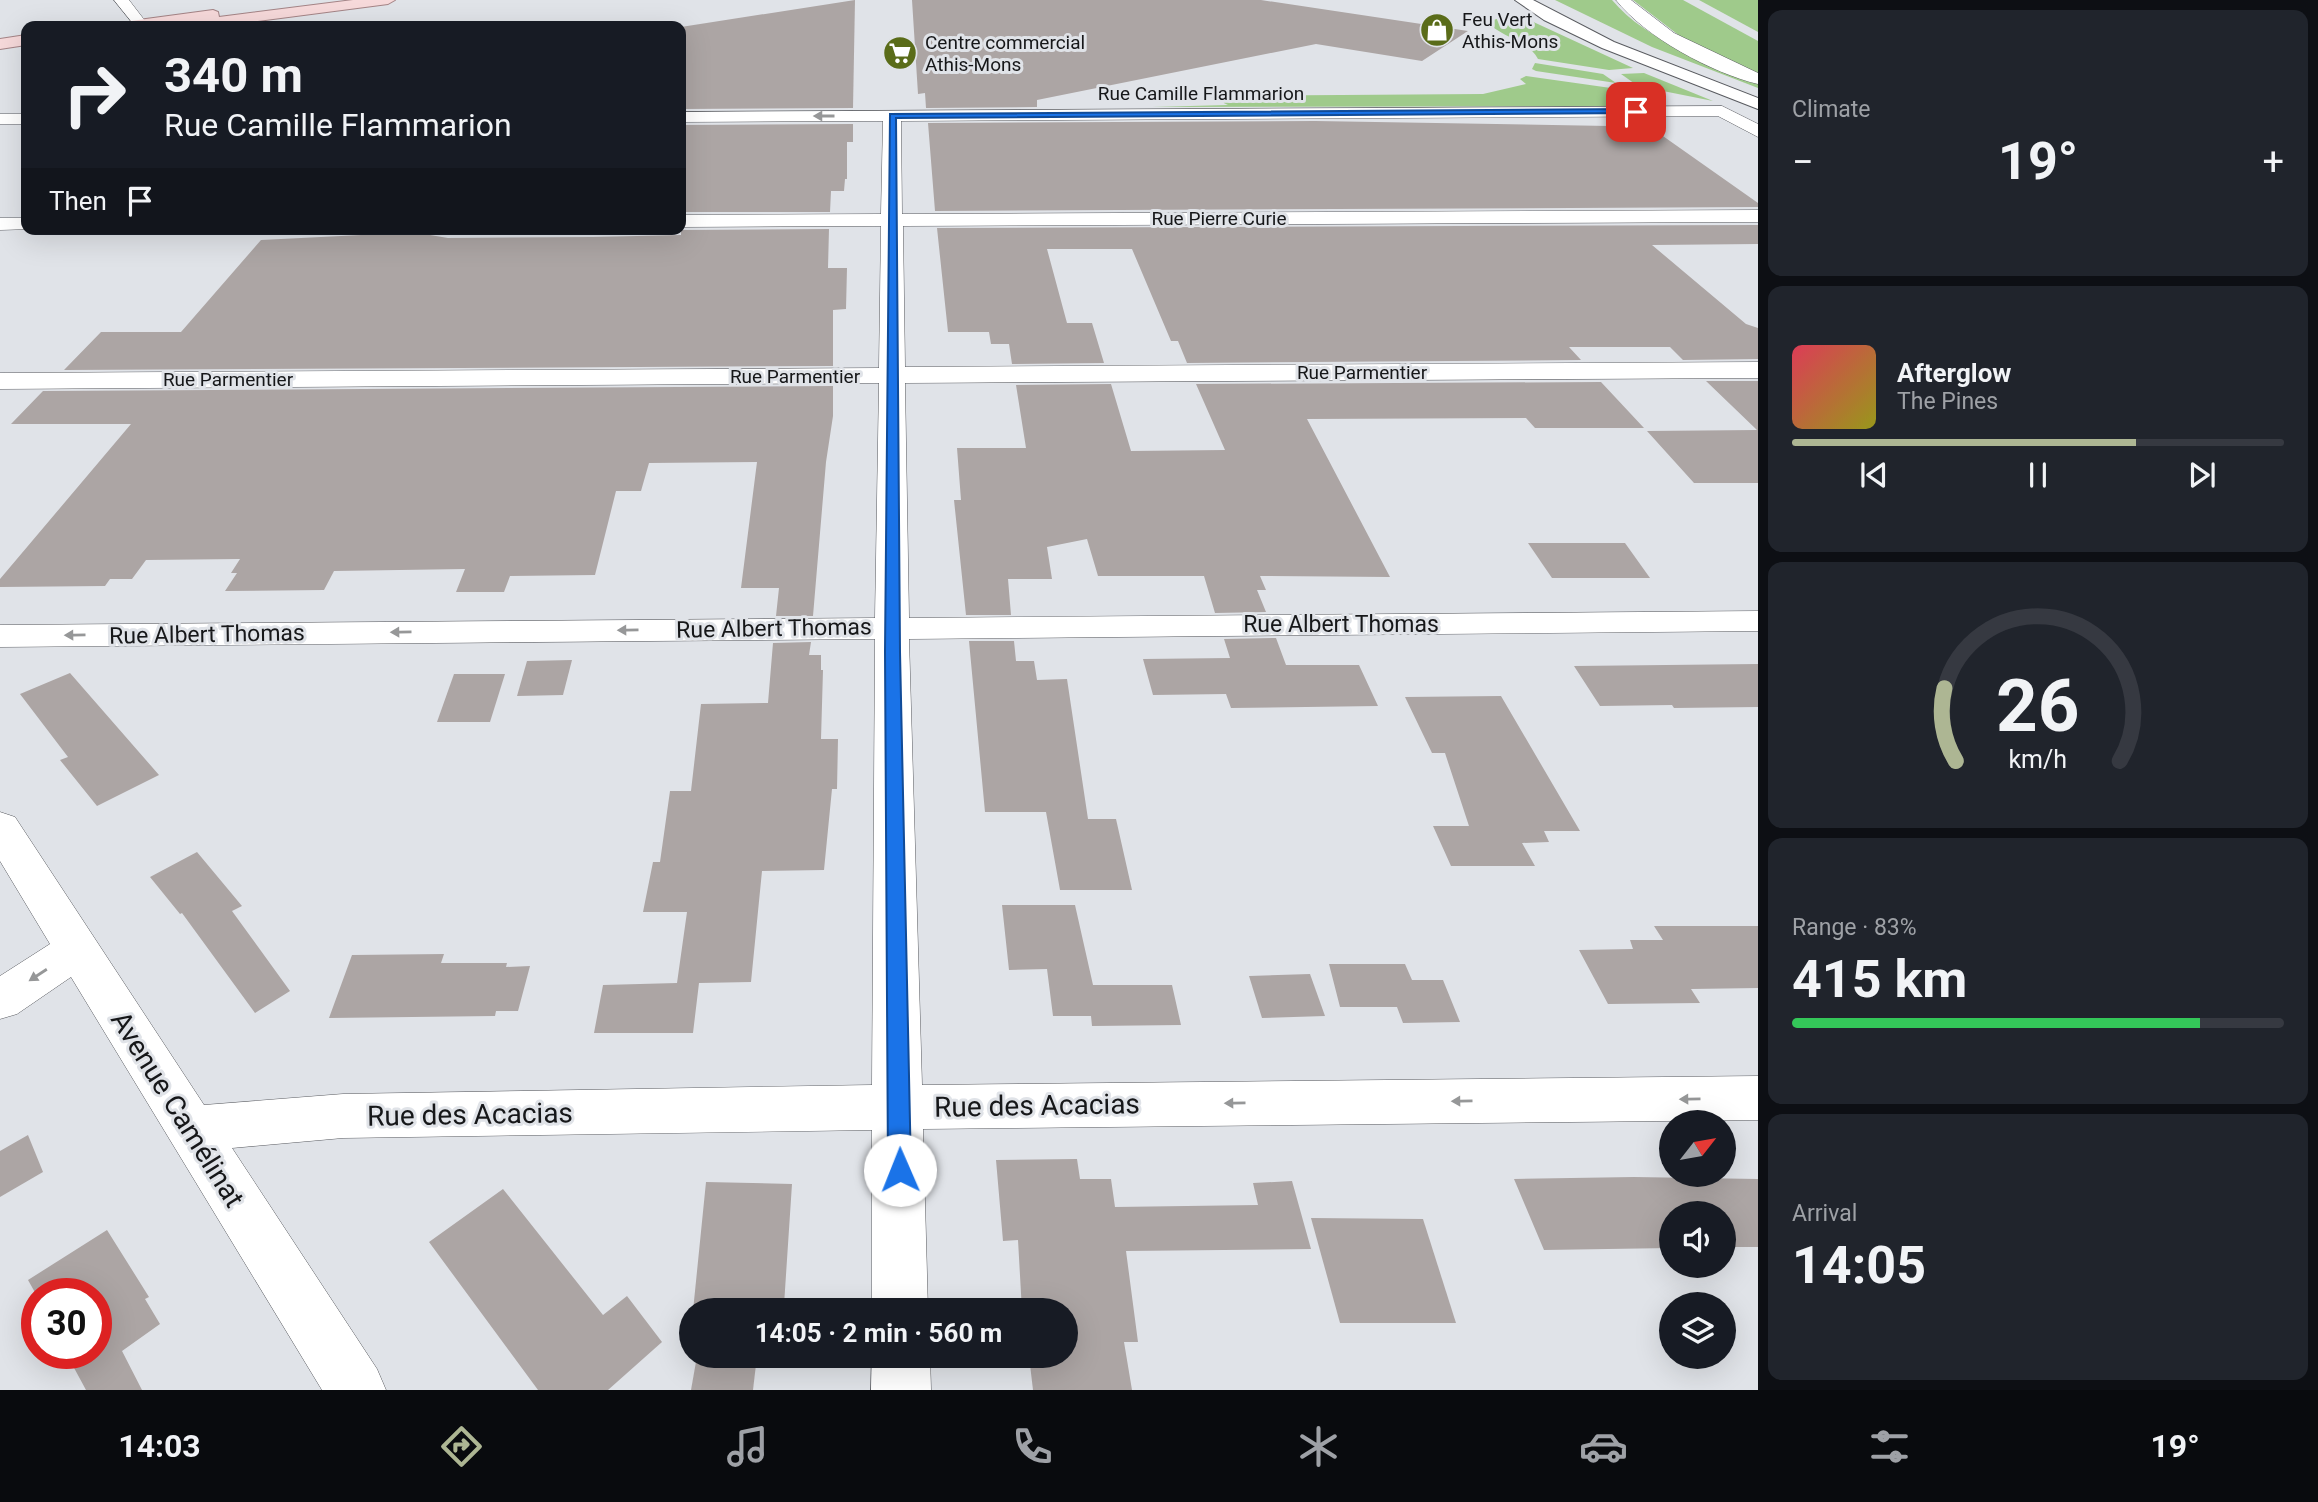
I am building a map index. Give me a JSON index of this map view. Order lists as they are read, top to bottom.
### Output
{
  "streets": {
    "street": [
      "Rue Camille Flammarion",
      "Rue Pierre Curie",
      "Rue Parmentier",
      "Rue Albert Thomas",
      "Rue des Acacias",
      "Avenue Camélinat"
    ]
  },
  "crossings": [
    ["Rue des Acacias", "Avenue Camélinat"]
  ],
  "one_way": ["Rue Albert Thomas", "Rue des Acacias"],
  "places": {
    "shop": ["Feu Vert Athis-Mons"],
    "supermarket": ["Centre commercial Athis-Mons"]
  },
  "north": "top right",
  "page": {
    "tile": [
      "Climate",
      ["Range · 83%", "415 km"],
      ["Arrival", "14:05"]
    ],
    "turn": ["340 m", "Rue Camille Flammarion"],
    "heat": ["−", "19°", "+"],
    "then": "Then",
    "song": ["Afterglow", "The Pines"],
    "limit": "30",
    "trip": "14:05 · 2 min · 560 m",
    "tabs": ["14:03", "19°"],
    "gauge": ["26", "km/h"]
  }
}
